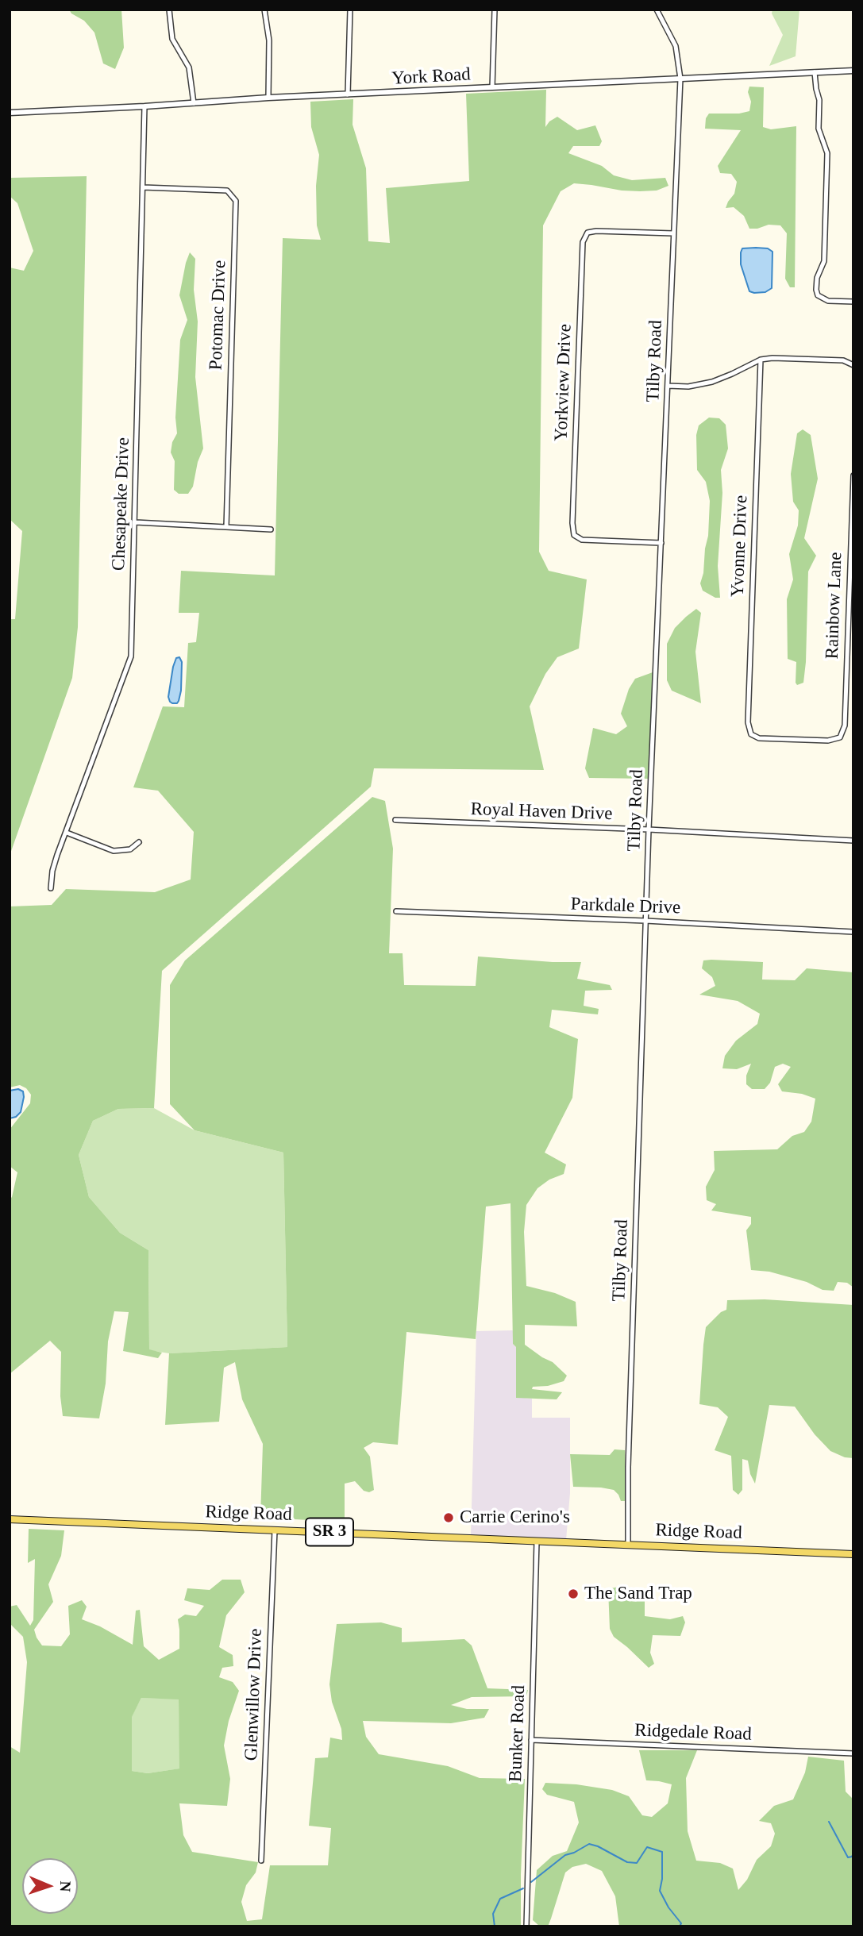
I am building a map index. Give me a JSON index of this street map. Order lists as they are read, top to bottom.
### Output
{
  "streets": {
    "main road": ["Ridge Road", "SR 3"],
    "street": [
      "York Road",
      "Potomac Drive",
      "Tilby Road",
      "Yorkview Drive",
      "Chesapeake Drive",
      "Yvonne Drive",
      "Rainbow Lane",
      "Royal Haven Drive",
      "Parkdale Drive",
      "Glenwillow Drive",
      "Ridgedale Road",
      "Bunker Road"
    ]
  },
  "crossings": [
    ["York Road", "Tilby Road"],
    ["York Road", "Chesapeake Drive"],
    ["Potomac Drive", "Chesapeake Drive"],
    ["Tilby Road", "Yorkview Drive"],
    ["Tilby Road", "Royal Haven Drive"],
    ["Tilby Road", "Parkdale Drive"],
    ["Tilby Road", "Ridge Road"],
    ["Yvonne Drive", "Rainbow Lane"],
    ["Ridge Road", "Glenwillow Drive"],
    ["Ridge Road", "Bunker Road"],
    ["Ridgedale Road", "Bunker Road"]
  ],
  "places": ["Carrie Cerino's", "The Sand Trap"],
  "north": "right"
}
